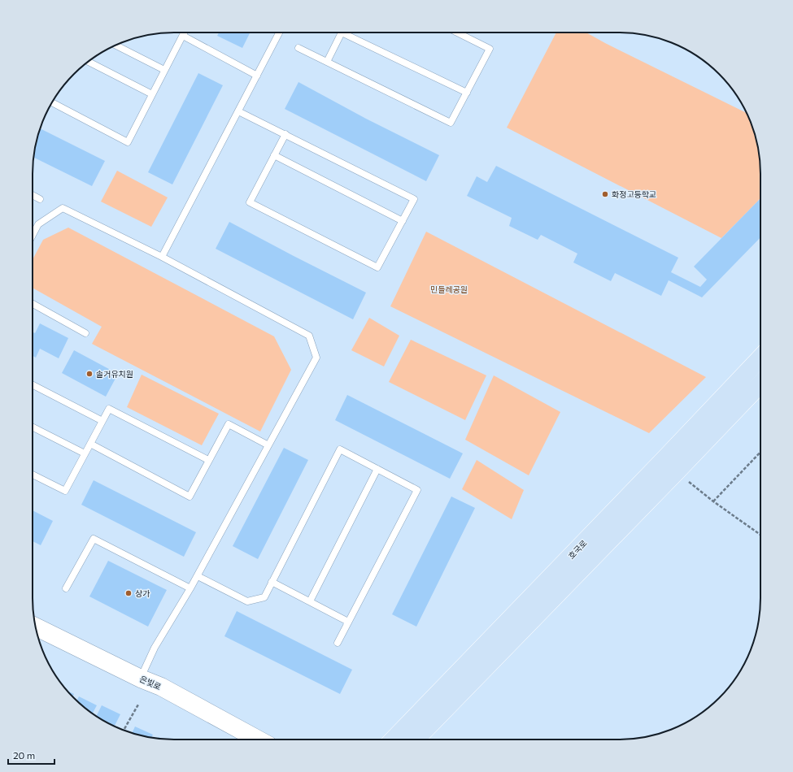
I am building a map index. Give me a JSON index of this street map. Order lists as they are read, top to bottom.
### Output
{
  "streets": {
    "main road": ["호국로", "은빛로"]
  },
  "parks": ["민들레공원"],
  "places": ["화정고등학교", "솔거유치원", "상가"],
  "scale_bar": "20 m"
}
